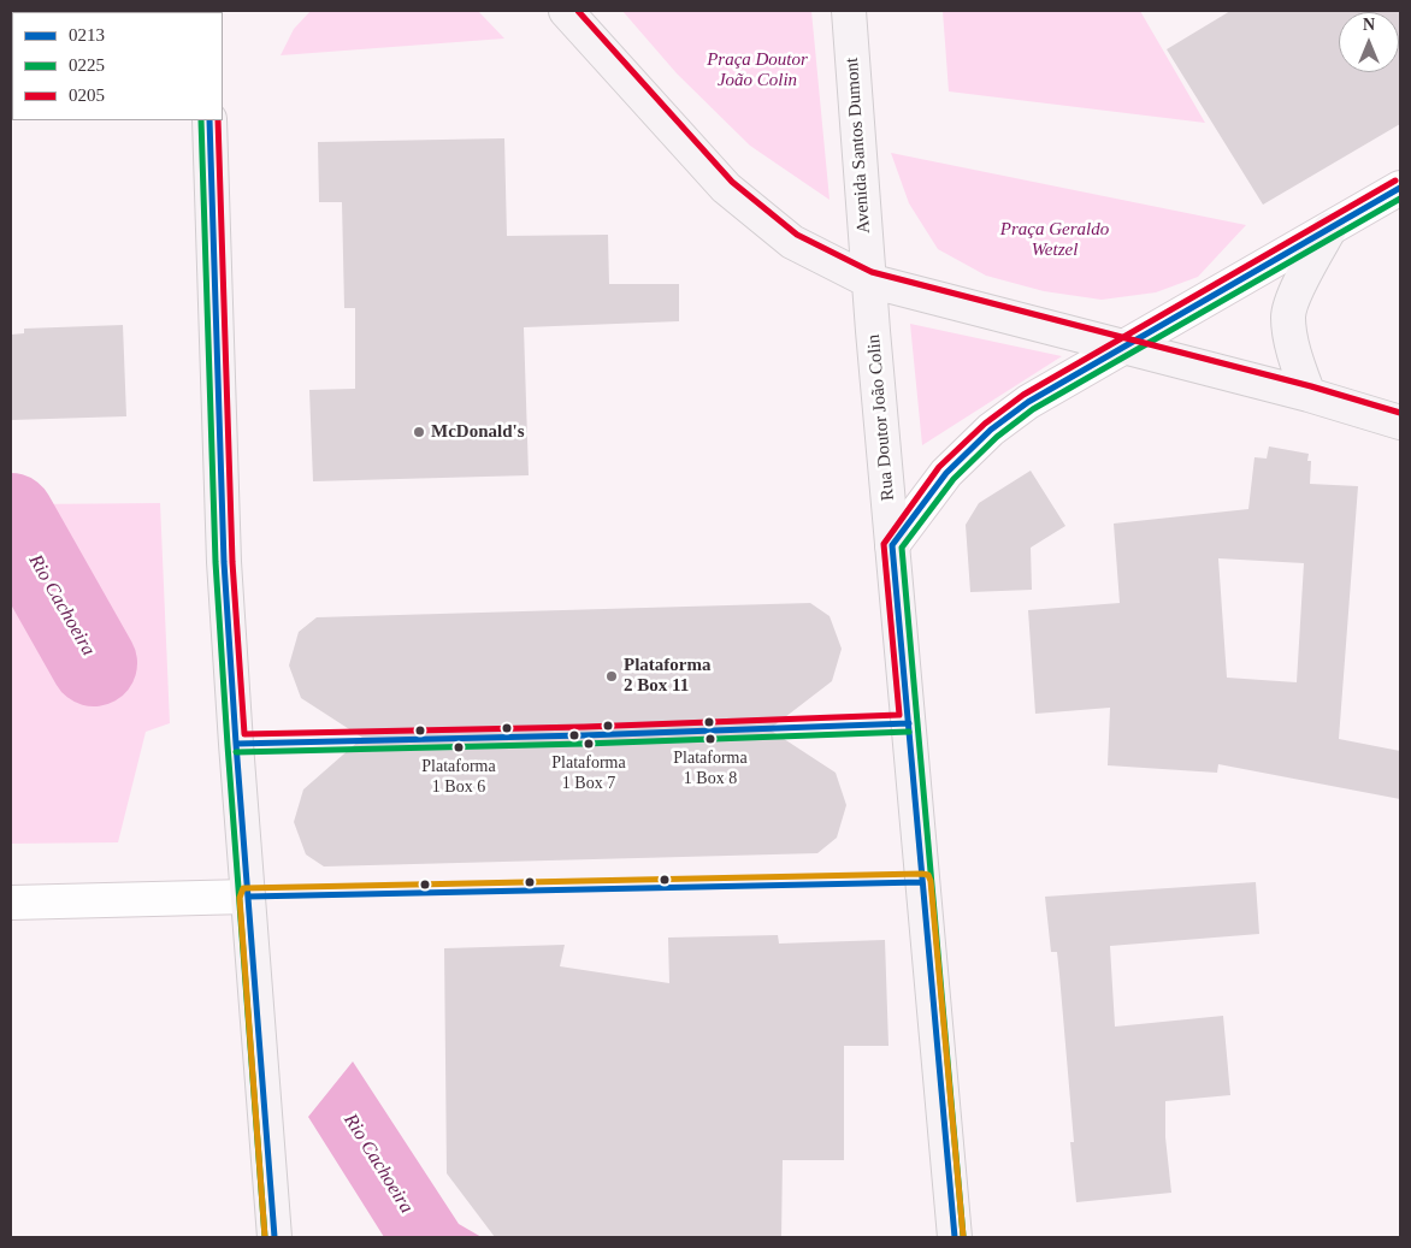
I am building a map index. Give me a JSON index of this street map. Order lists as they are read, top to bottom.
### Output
{
  "streets": {
    "main road": ["Avenida Santos Dumont", "Rua Doutor João Colin"]
  },
  "crossings": [
    ["Avenida Santos Dumont", "Rua Doutor João Colin"]
  ],
  "water": ["Rio Cachoeira"],
  "parks": ["Praça Doutor João Colin", "Praça Geraldo Wetzel"],
  "places": [
    "McDonald's",
    "Plataforma 2 Box 11",
    "Plataforma 1 Box 8",
    "Plataforma 1 Box 7",
    "Plataforma 1 Box 6"
  ],
  "lines": ["transit line 0205", "transit line 0213", "transit line 0225"],
  "legend": ["0213", "0225", "0205"],
  "north": "top"
}
